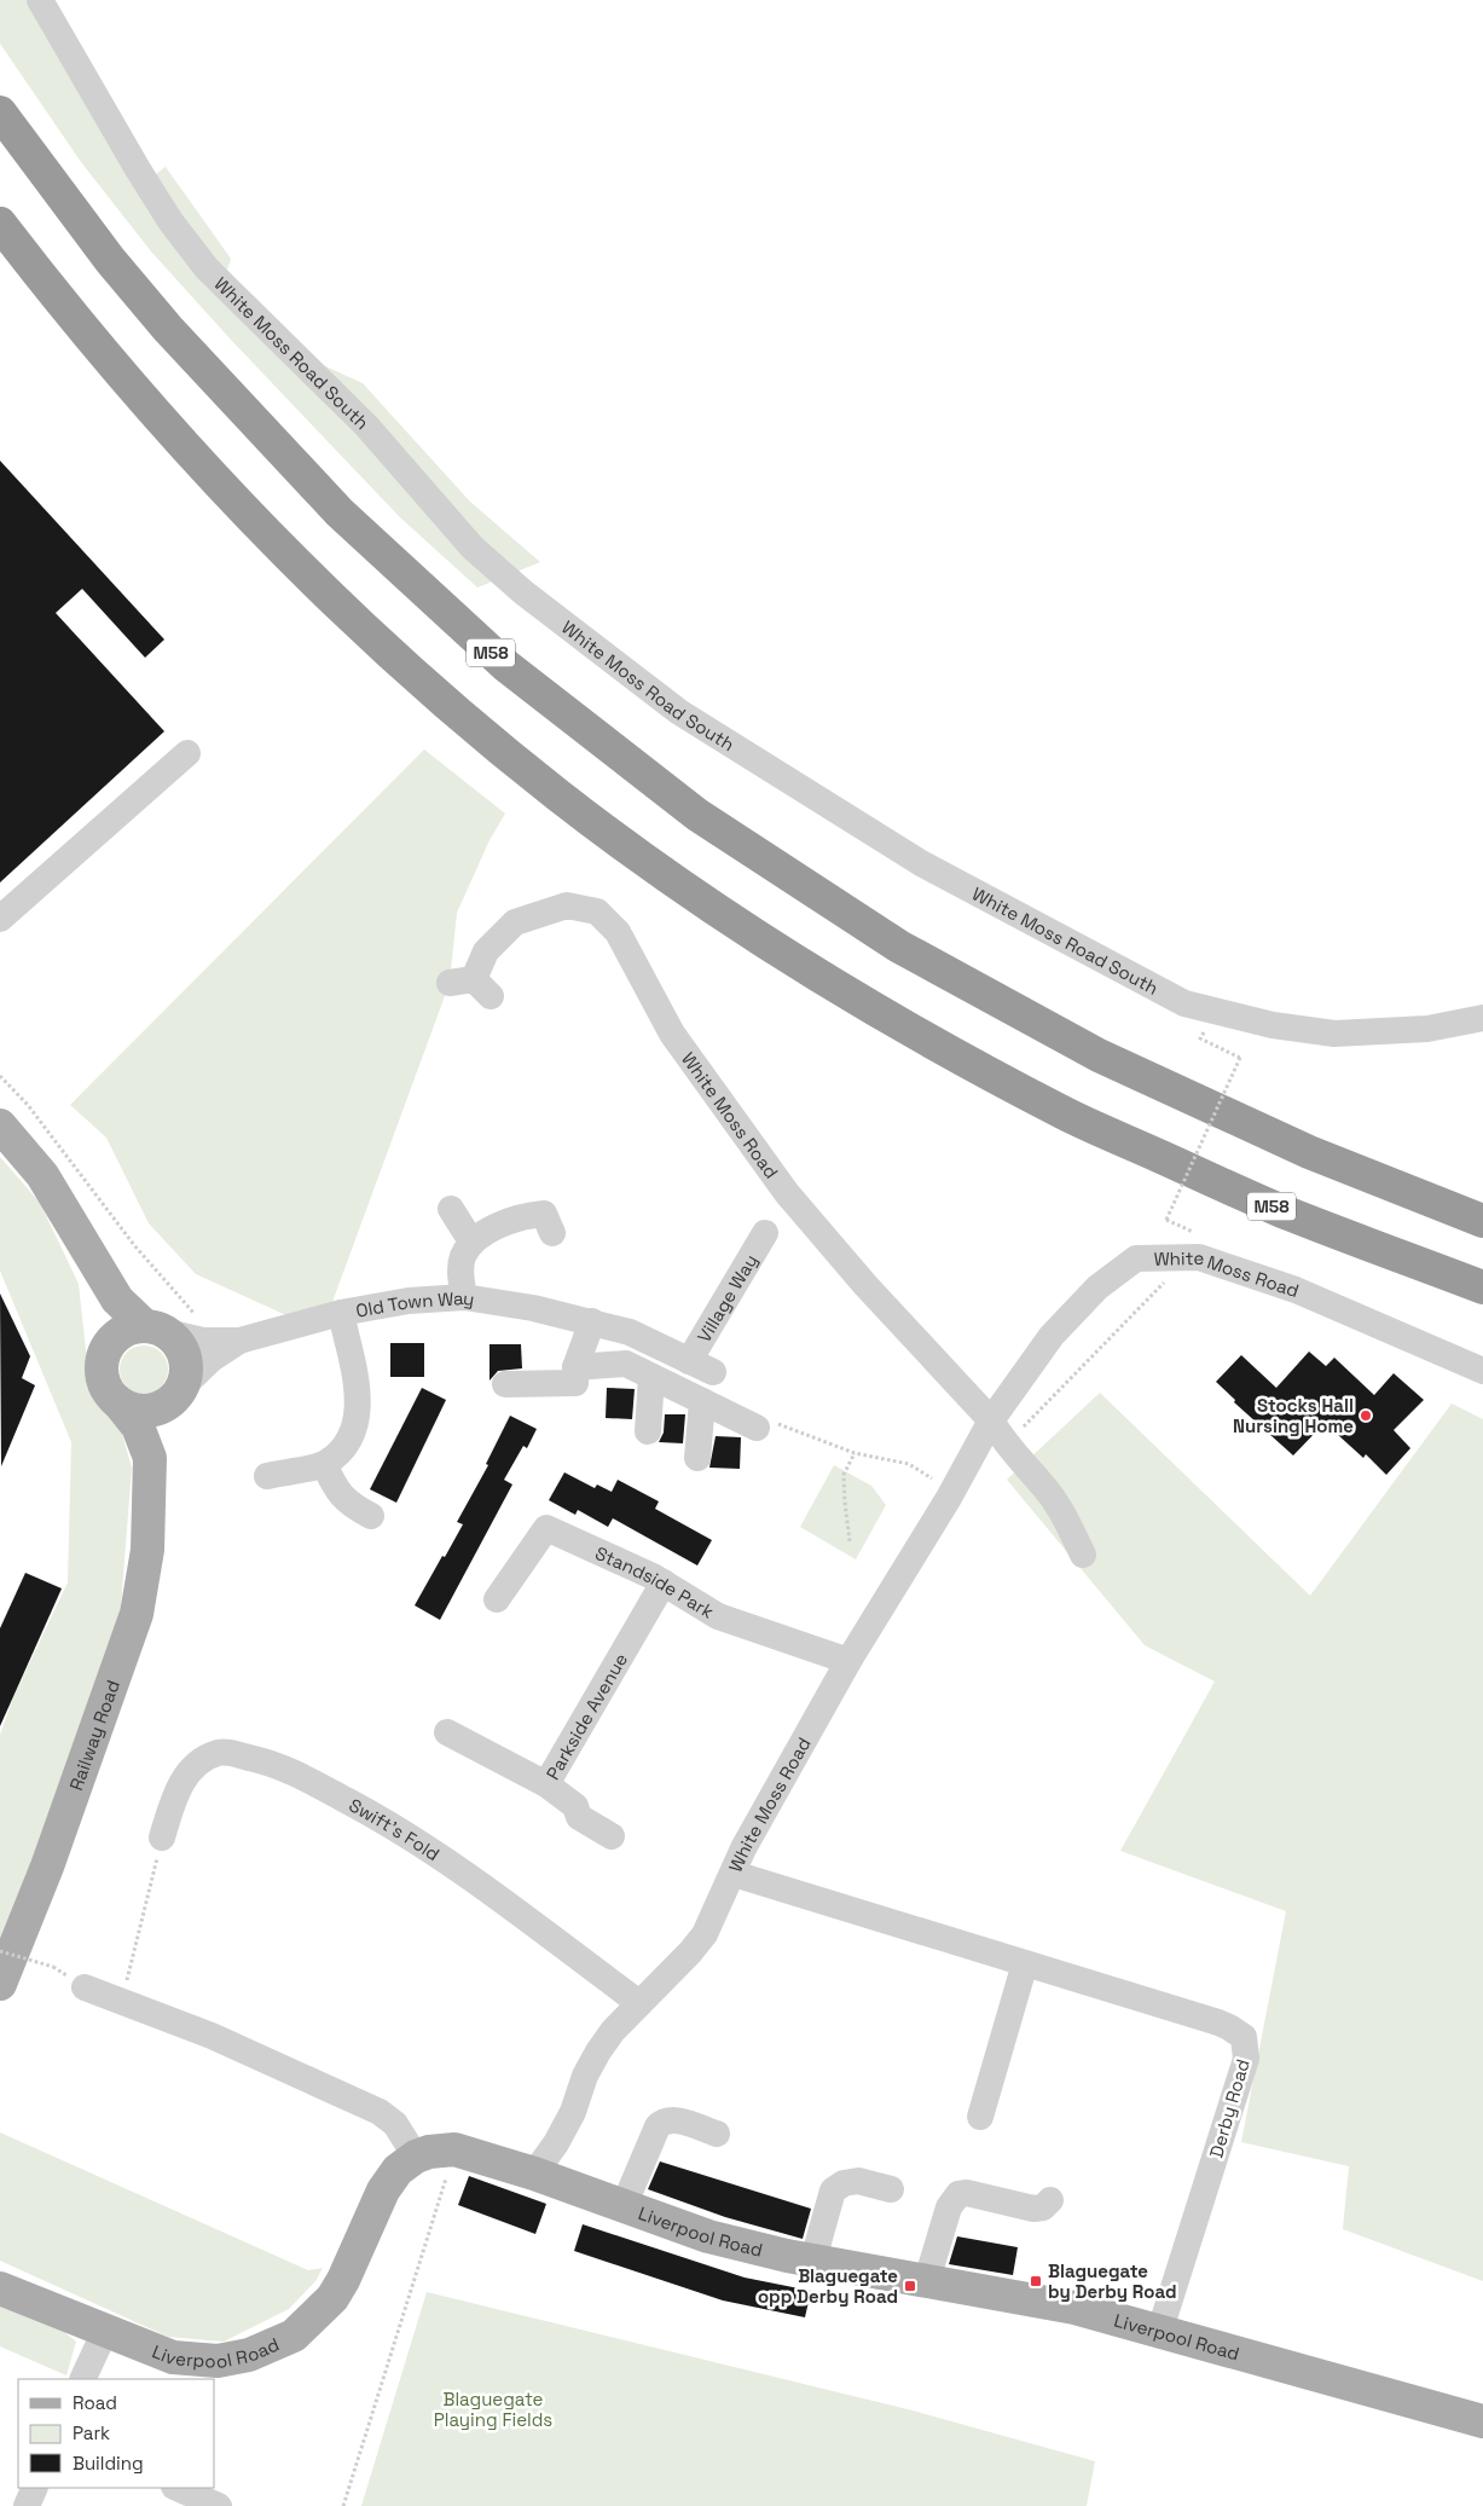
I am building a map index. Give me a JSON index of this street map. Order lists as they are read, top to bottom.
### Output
{
  "streets": {
    "highway": ["M58"],
    "main road": ["Railway Road", "Liverpool Road"],
    "street": [
      "White Moss Road South",
      "White Moss Road",
      "Village Way",
      "Old Town Way",
      "Standside Park",
      "Parkside Avenue",
      "Swift's Fold",
      "Derby Road"
    ]
  },
  "crossings": [
    ["White Moss Road", "Standside Park"],
    ["White Moss Road", "Swift's Fold"],
    ["White Moss Road", "Derby Road"],
    ["White Moss Road", "Liverpool Road"],
    ["Village Way", "Old Town Way"],
    ["Old Town Way", "Railway Road"],
    ["Standside Park", "Parkside Avenue"],
    ["Derby Road", "Liverpool Road"]
  ],
  "parks": ["Blaguegate Playing Fields"],
  "places": {
    "other": ["Stocks Hall Nursing Home"],
    "transit": ["Blaguegate by Derby Road", "Blaguegate opp Derby Road"]
  },
  "legend": ["Road", "Park", "Building"]
}
